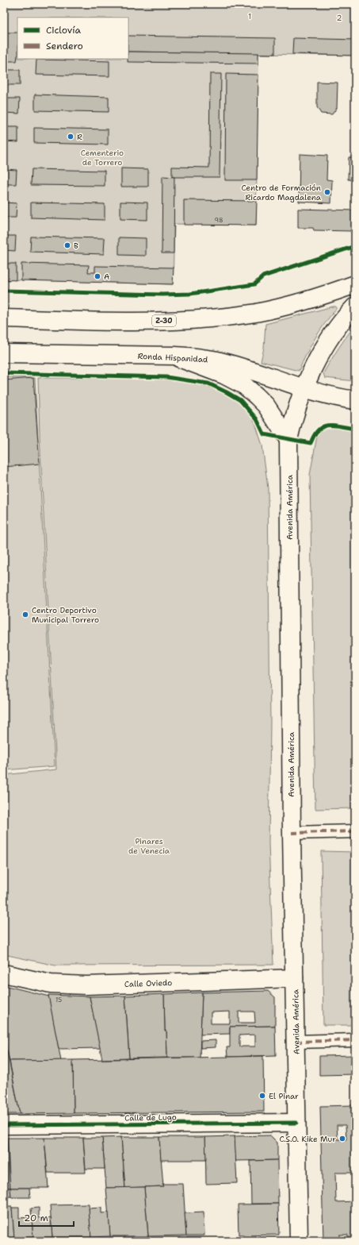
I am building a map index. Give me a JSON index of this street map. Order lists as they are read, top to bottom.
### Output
{
  "streets": {
    "main road": [
      "Z-30",
      "Ronda Hispanidad",
      "Avenida América",
      "Calle Oviedo",
      "Calle de Lugo"
    ]
  },
  "crossings": [
    ["Ronda Hispanidad", "Avenida América"],
    ["Avenida América", "Calle Oviedo"],
    ["Avenida América", "Calle de Lugo"]
  ],
  "parks": [
    "1",
    "2",
    "Cementerio de Torrero",
    "Pinares de Venecia"
  ],
  "places": [
    "R",
    "Centro de Formación Ricardo Magdalena",
    "B",
    "A",
    "Centro Deportivo Municipal Torrero",
    "El Pinar",
    "C.S.O. Kike Mur"
  ],
  "house_numbers": ["98", "15"],
  "legend": ["Ciclovía", "Sendero"],
  "scale_bar": "20 m"
}
